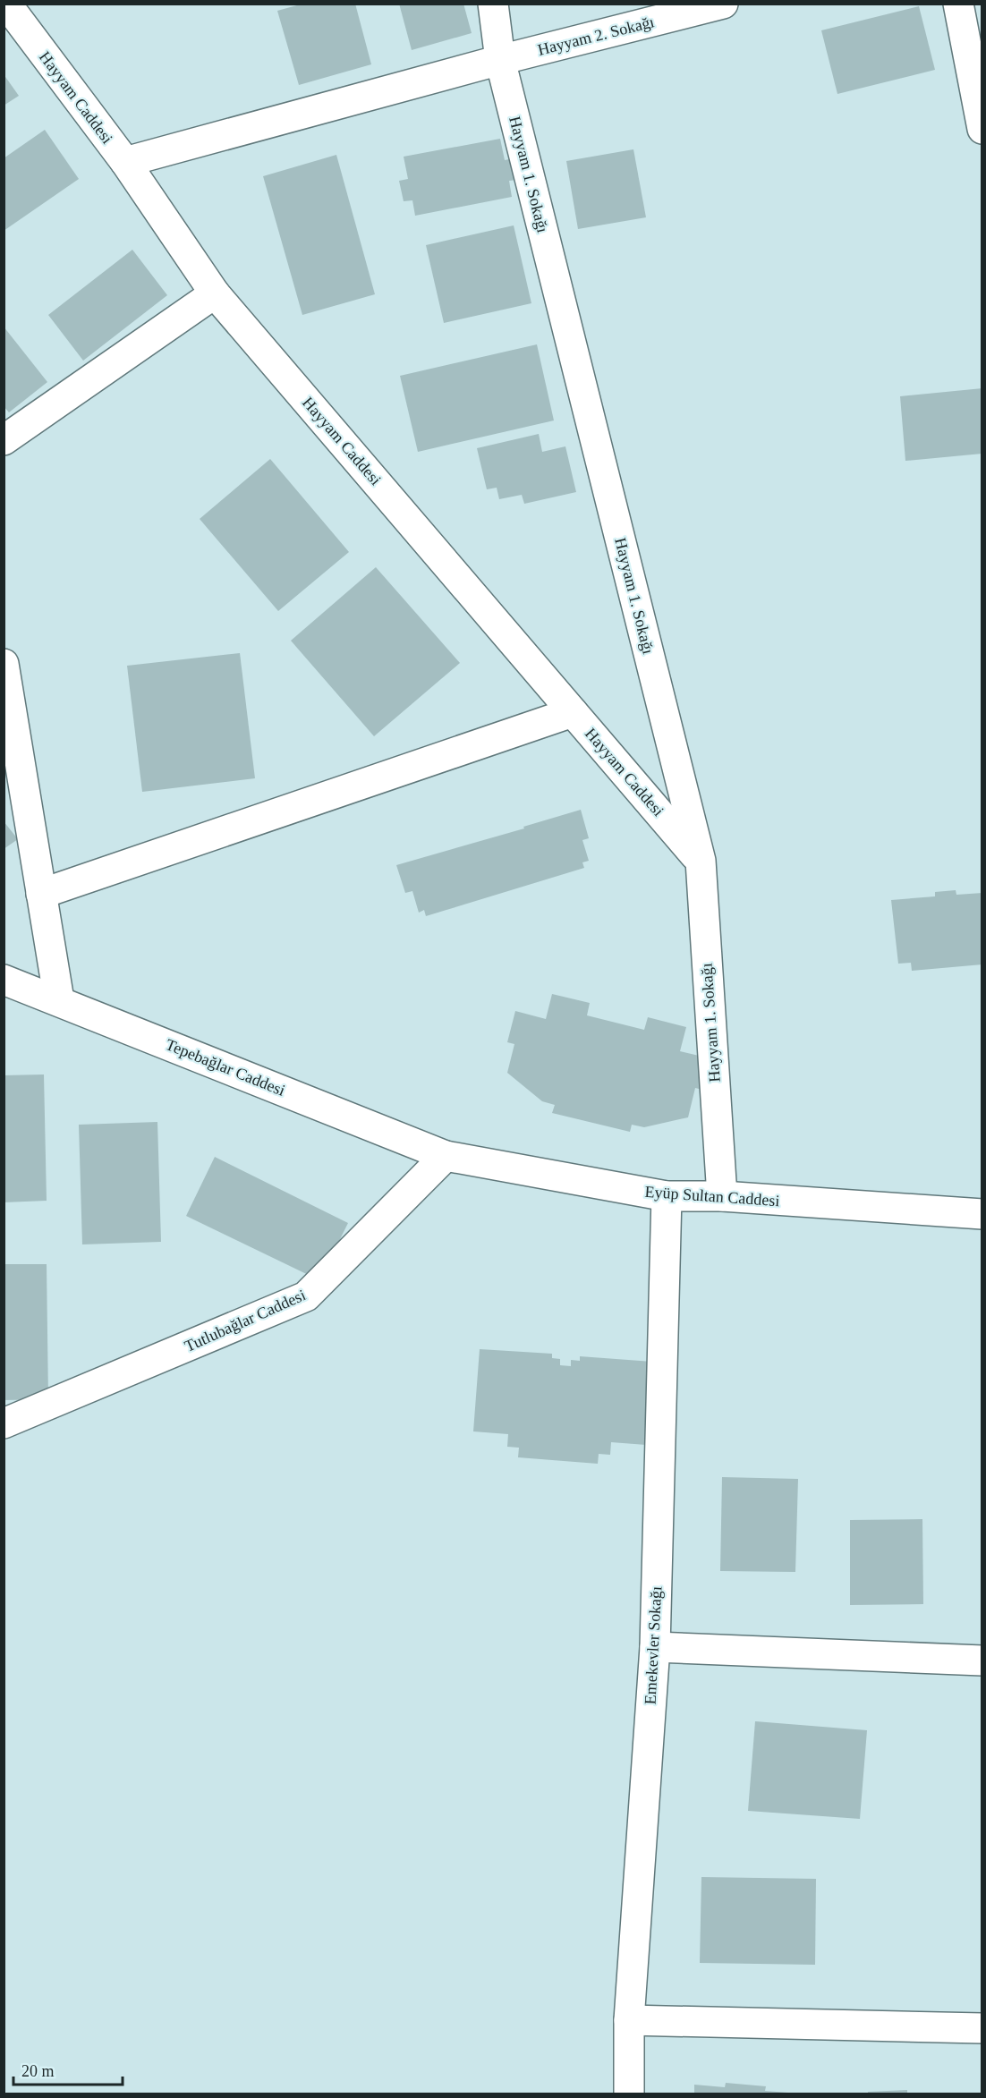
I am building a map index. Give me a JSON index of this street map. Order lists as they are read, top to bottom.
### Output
{
  "streets": {
    "street": [
      "Hayyam 2. Sokağı",
      "Hayyam Caddesi",
      "Hayyam 1. Sokağı",
      "Tepebağlar Caddesi",
      "Eyüp Sultan Caddesi",
      "Tutlubağlar Caddesi",
      "Emekevler Sokağı"
    ]
  },
  "crossings": [
    ["Hayyam 2. Sokağı", "Hayyam Caddesi"],
    ["Hayyam 2. Sokağı", "Hayyam 1. Sokağı"],
    ["Hayyam Caddesi", "Hayyam 1. Sokağı"],
    ["Hayyam 1. Sokağı", "Eyüp Sultan Caddesi"],
    ["Tepebağlar Caddesi", "Eyüp Sultan Caddesi"],
    ["Tepebağlar Caddesi", "Tutlubağlar Caddesi"],
    ["Eyüp Sultan Caddesi", "Tutlubağlar Caddesi"],
    ["Eyüp Sultan Caddesi", "Emekevler Sokağı"]
  ],
  "scale_bar": "20 m"
}
